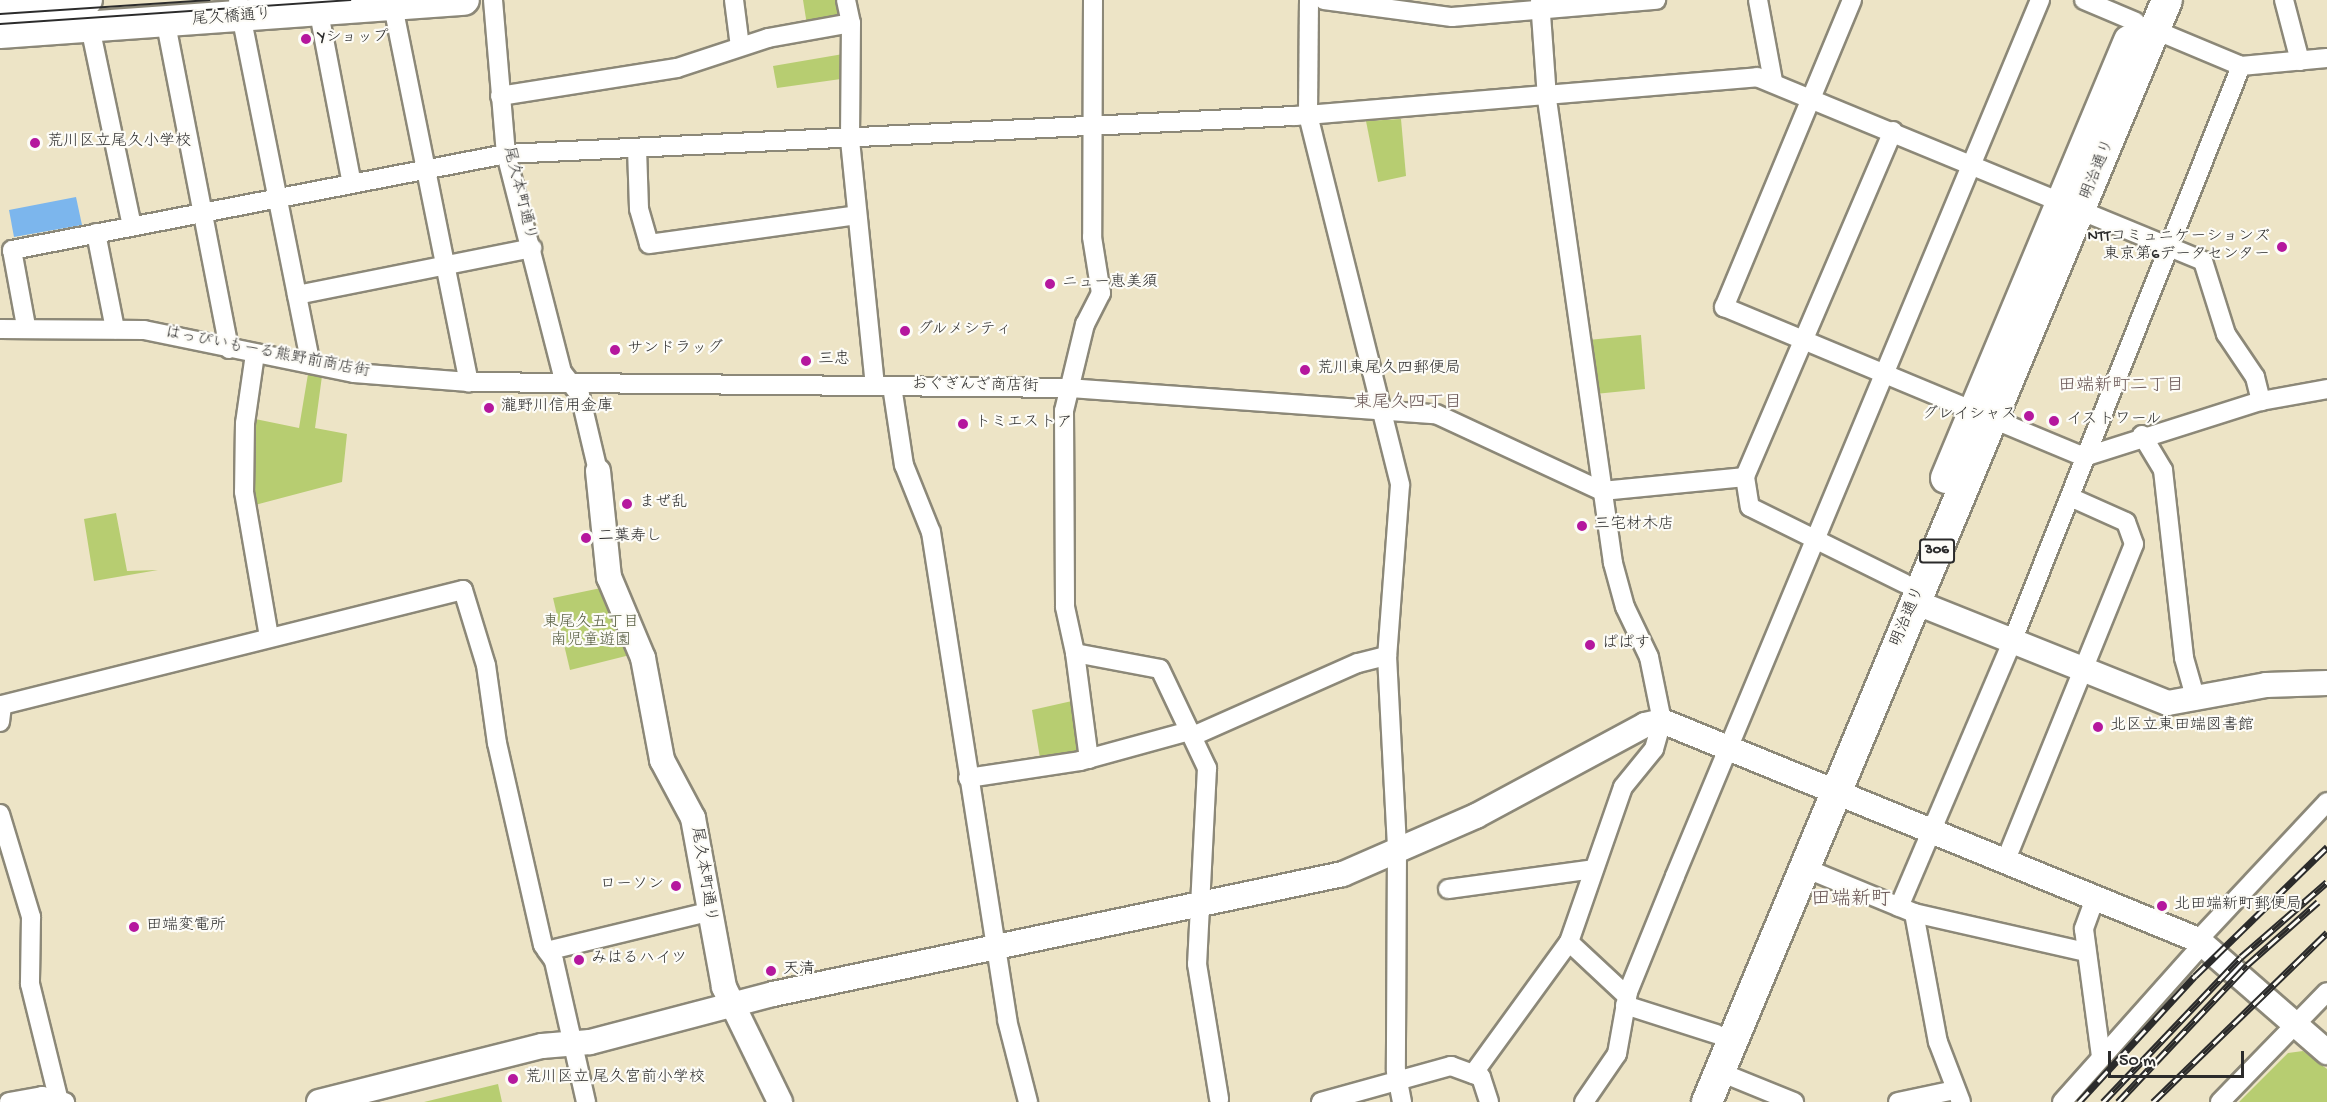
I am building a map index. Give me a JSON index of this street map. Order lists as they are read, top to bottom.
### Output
{
  "streets": {
    "main road": ["尾久橋通り", "明治通り", "306"],
    "street": ["尾久本町通り", "はっぴいもーる熊野前商店街", "おぐぎんざ商店街"]
  },
  "crossings": [
    ["尾久本町通り", "はっぴいもーる熊野前商店街"],
    ["尾久本町通り", "おぐぎんざ商店街"],
    ["はっぴいもーる熊野前商店街", "おぐぎんざ商店街"]
  ],
  "districts": ["田端新町二丁目", "東尾久四丁目", "田端新町"],
  "parks": ["東尾久五丁目 南児童遊園"],
  "places": [
    "Yショップ",
    "荒川区立尾久小学校",
    "NTTコミュニケーションズ 東京第6データセンター",
    "ニュー恵美須",
    "グルメシティ",
    "サンドラッグ",
    "三忠",
    "荒川東尾久四郵便局",
    "瀧野川信用金庫",
    "グレイシャス",
    "イストワール",
    "トミエストア",
    "まぜ乱",
    "三宅材木店",
    "二葉寿し",
    "ぱぱす",
    "北区立東田端図書館",
    "ローソン",
    "北田端新町郵便局",
    "田端変電所",
    "みはるハイツ",
    "天清",
    "荒川区立 尾久宮前小学校"
  ],
  "scale_bar": "50 m"
}
